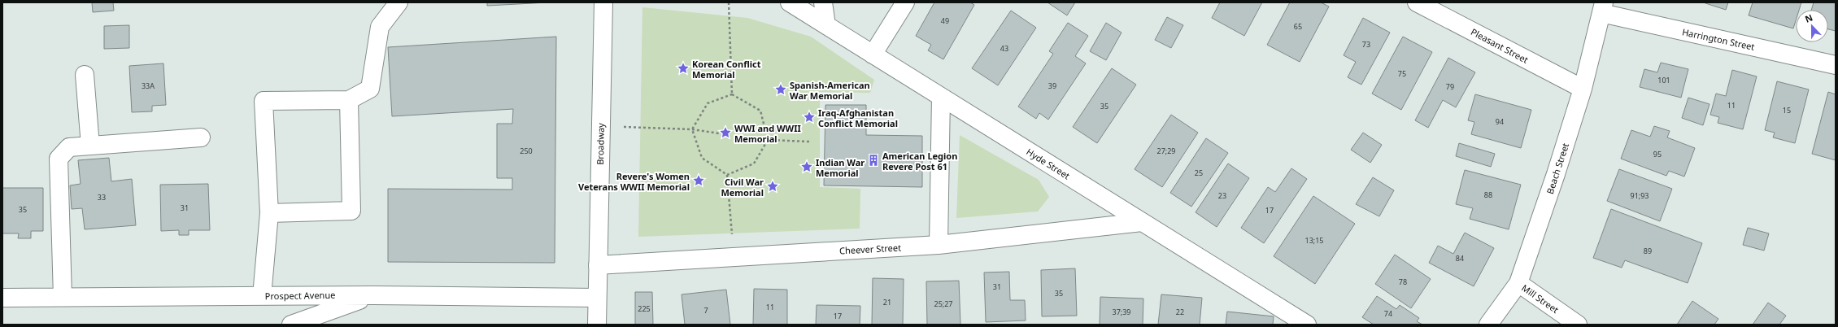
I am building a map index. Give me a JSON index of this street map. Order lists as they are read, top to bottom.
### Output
{
  "streets": {
    "street": [
      "Harrington Street",
      "Pleasant Street",
      "Broadway",
      "Hyde Street",
      "Beach Street",
      "Cheever Street",
      "Prospect Avenue",
      "Mill Street"
    ]
  },
  "crossings": [
    ["Harrington Street", "Beach Street"],
    ["Pleasant Street", "Beach Street"],
    ["Broadway", "Cheever Street"],
    ["Broadway", "Prospect Avenue"],
    ["Hyde Street", "Cheever Street"],
    ["Beach Street", "Mill Street"]
  ],
  "places": {
    "place": [
      "Korean Conflict Memorial",
      "Spanish-American War Memorial",
      "Iraq-Afghanistan Conflict Memorial",
      "WWI and WWII Memorial",
      "Indian War Memorial",
      "Revere's Women Veterans WWII Memorial",
      "Civil War Memorial"
    ],
    "building": ["American Legion Revere Post 61"]
  },
  "house_numbers": [
    "49",
    "65",
    "73",
    "43",
    "75",
    "101",
    "33A",
    "39",
    "79",
    "11",
    "35",
    "15",
    "94",
    "250",
    "27;29",
    "95",
    "25",
    "88",
    "23",
    "91;93",
    "33",
    "31",
    "35",
    "17",
    "13;15",
    "89",
    "84",
    "78",
    "31",
    "35",
    "21",
    "25;27",
    "11",
    "225",
    "7",
    "37;39",
    "22",
    "74",
    "17"
  ],
  "north": "top"
}
